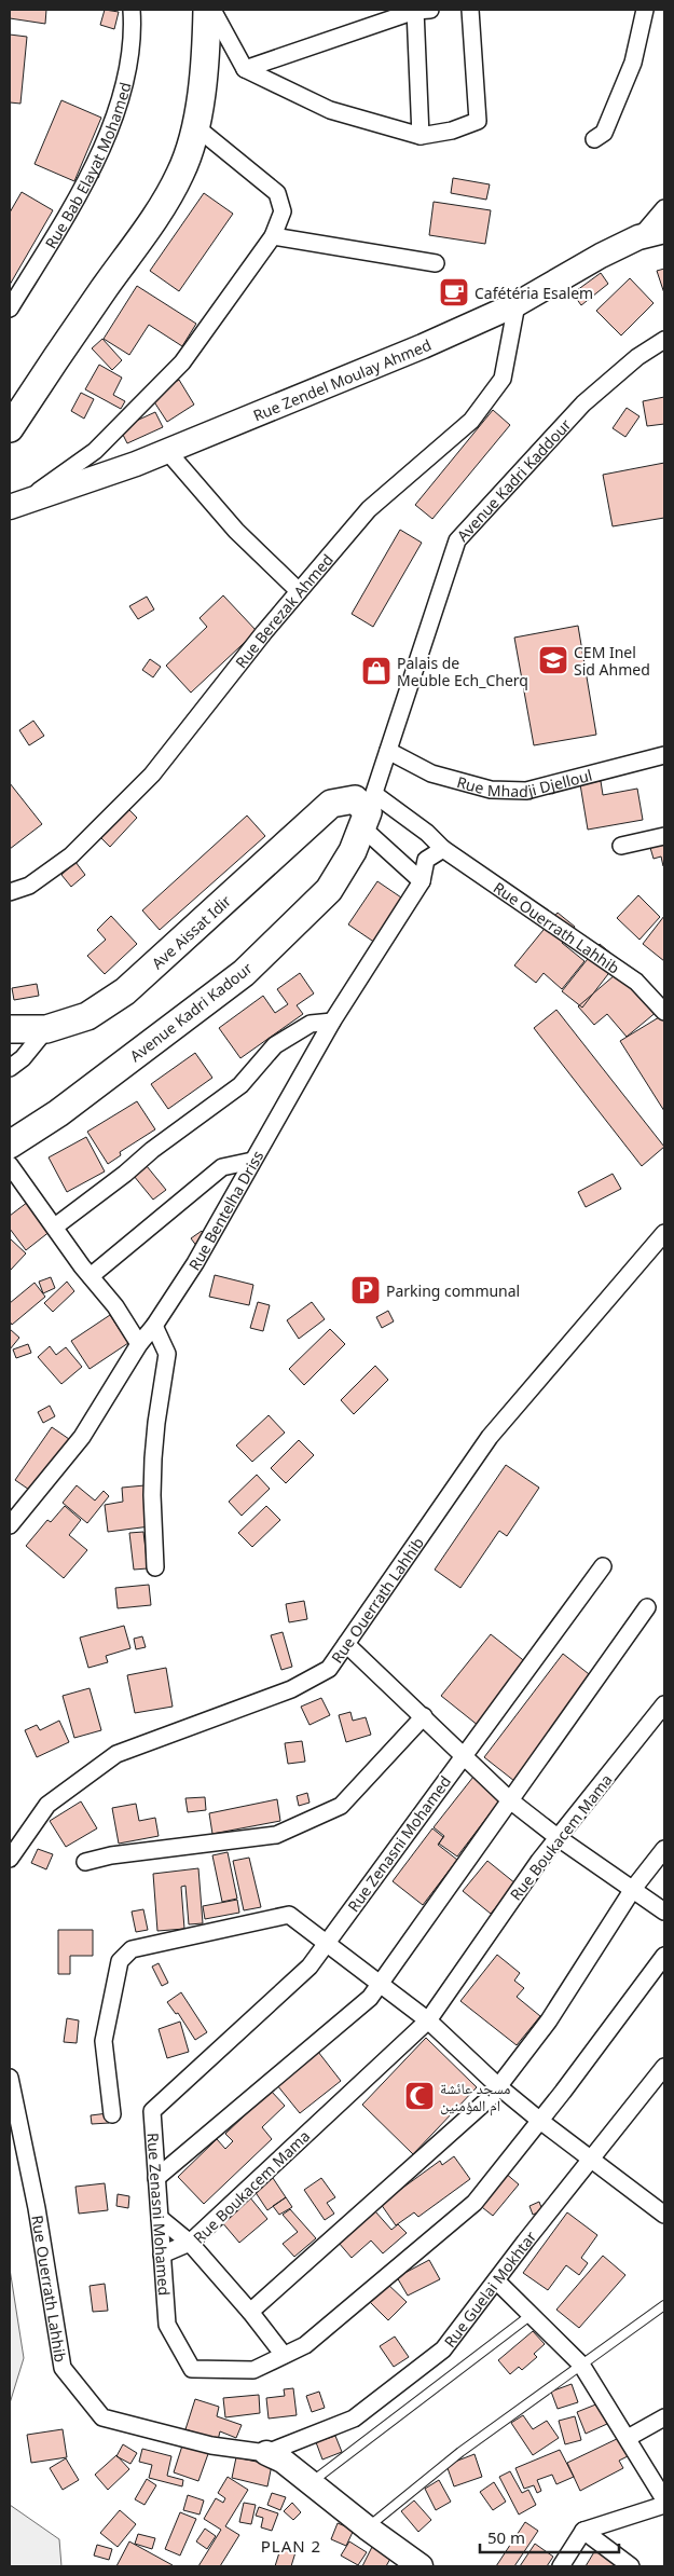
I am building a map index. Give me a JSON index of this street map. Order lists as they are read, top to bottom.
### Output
{
  "streets": {
    "main road": ["Rue Zendel Moulay Ahmed", "Ave Aissat Idir", "Avenue Kadri Kadour"],
    "street": [
      "Rue Bab Elayat Mohamed",
      "Avenue Kadri Kaddour",
      "Rue Berezak Ahmed",
      "Rue Mhadji Djelloul",
      "Rue Ouerrath Lahhib",
      "Rue Bentelha Driss",
      "Rue Boukacem Mama",
      "Rue Zenasni Mohamed",
      "Rue Guelai Mokhtar"
    ]
  },
  "crossings": [
    ["Rue Zendel Moulay Ahmed", "Rue Berezak Ahmed"],
    ["Avenue Kadri Kaddour", "Rue Mhadji Djelloul"],
    ["Avenue Kadri Kaddour", "Rue Ouerrath Lahhib"],
    ["Avenue Kadri Kaddour", "Ave Aissat Idir"],
    ["Avenue Kadri Kaddour", "Avenue Kadri Kadour"],
    ["Rue Ouerrath Lahhib", "Ave Aissat Idir"],
    ["Rue Ouerrath Lahhib", "Avenue Kadri Kadour"],
    ["Rue Ouerrath Lahhib", "Rue Bentelha Driss"],
    ["Rue Ouerrath Lahhib", "Rue Guelai Mokhtar"],
    ["Ave Aissat Idir", "Avenue Kadri Kadour"],
    ["Rue Boukacem Mama", "Rue Zenasni Mohamed"]
  ],
  "districts": ["PLAN 2"],
  "places": {
    "cafe": ["Cafétéria Esalem"],
    "school or university": ["CEM Inel Sid Ahmed"],
    "shop": ["Palais de Meuble Ech_Cherq"],
    "parking": ["Parking communal"],
    "mosque": ["مسجد عائشة ام المؤمنين"]
  },
  "scale_bar": "50 m"
}
